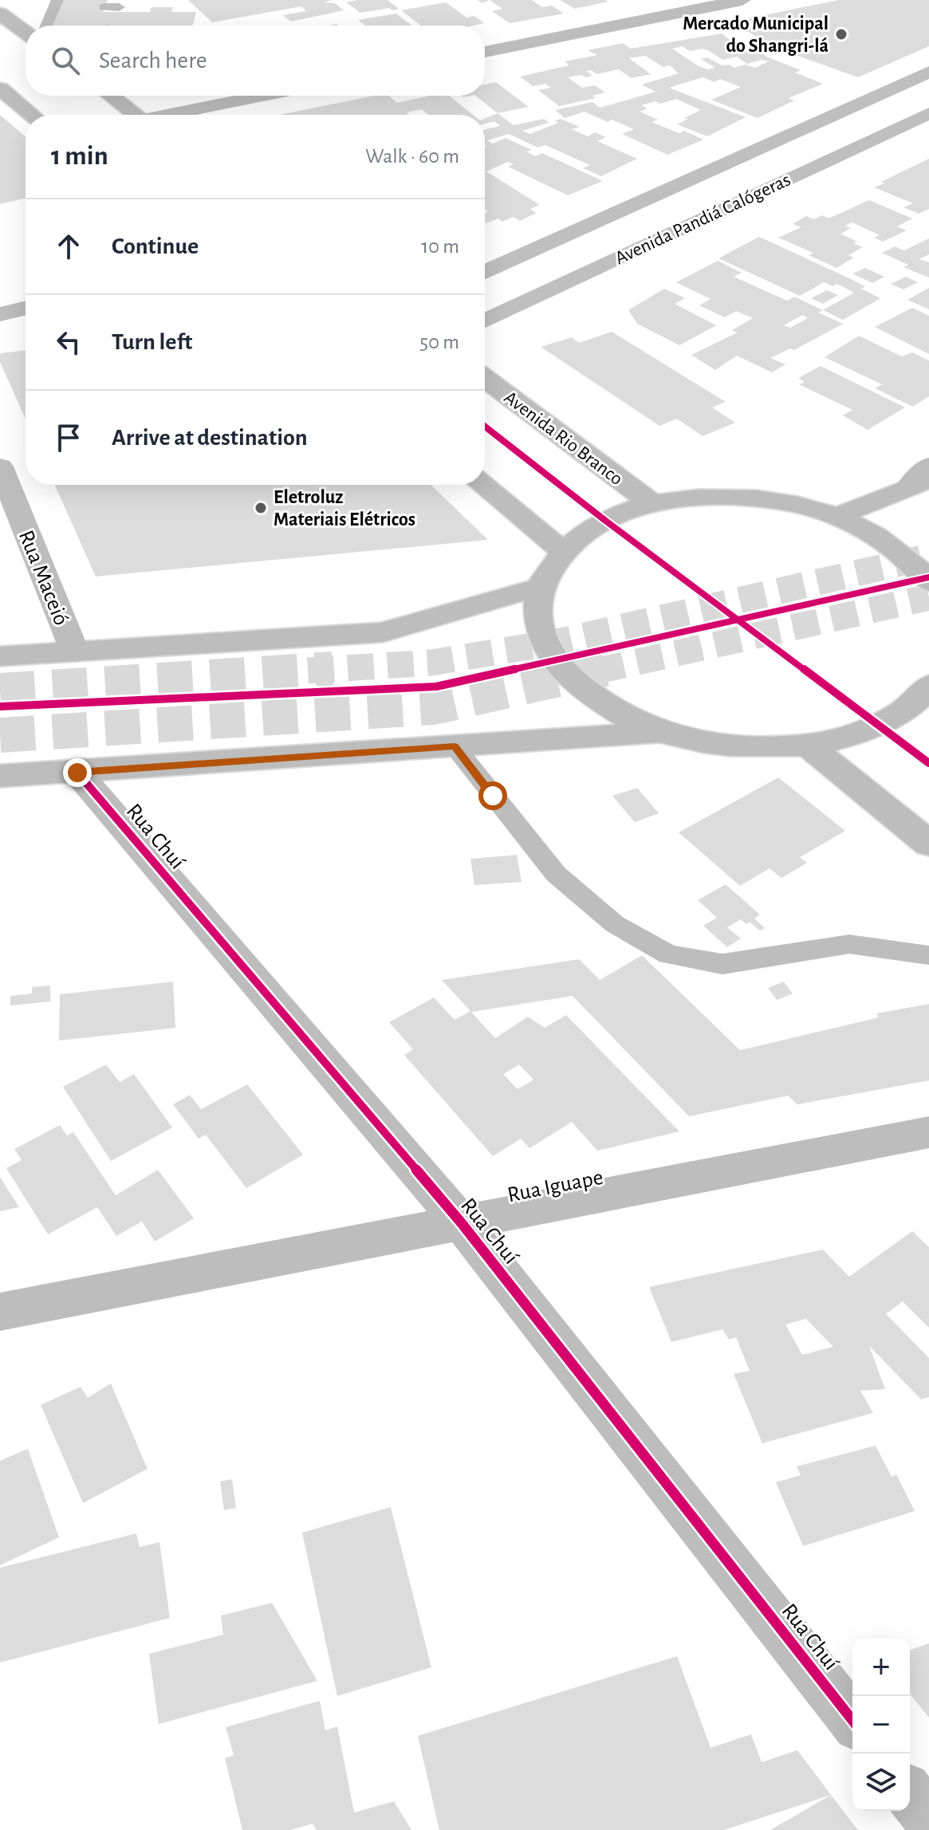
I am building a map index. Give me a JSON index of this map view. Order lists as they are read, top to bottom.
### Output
{
  "streets": {
    "main road": [
      "Avenida Rio Branco",
      "Rua Maceió",
      "Rua Chuí",
      "Rua Iguape"
    ],
    "street": ["Avenida Pandiá Calógeras"]
  },
  "crossings": [
    ["Rua Chuí", "Rua Iguape"]
  ],
  "places": ["Mercado Municipal do Shangri-lá", "Eletroluz Materiais Elétricos"],
  "page": {
    "search": "Search here",
    "heading": ["1 min", "Walk · 60 m"],
    "list": [
      ["Continue", "10 m"],
      ["Turn left", "50 m"],
      "Arrive at destination"
    ],
    "map_buttons": ["+", "−"]
  }
}
